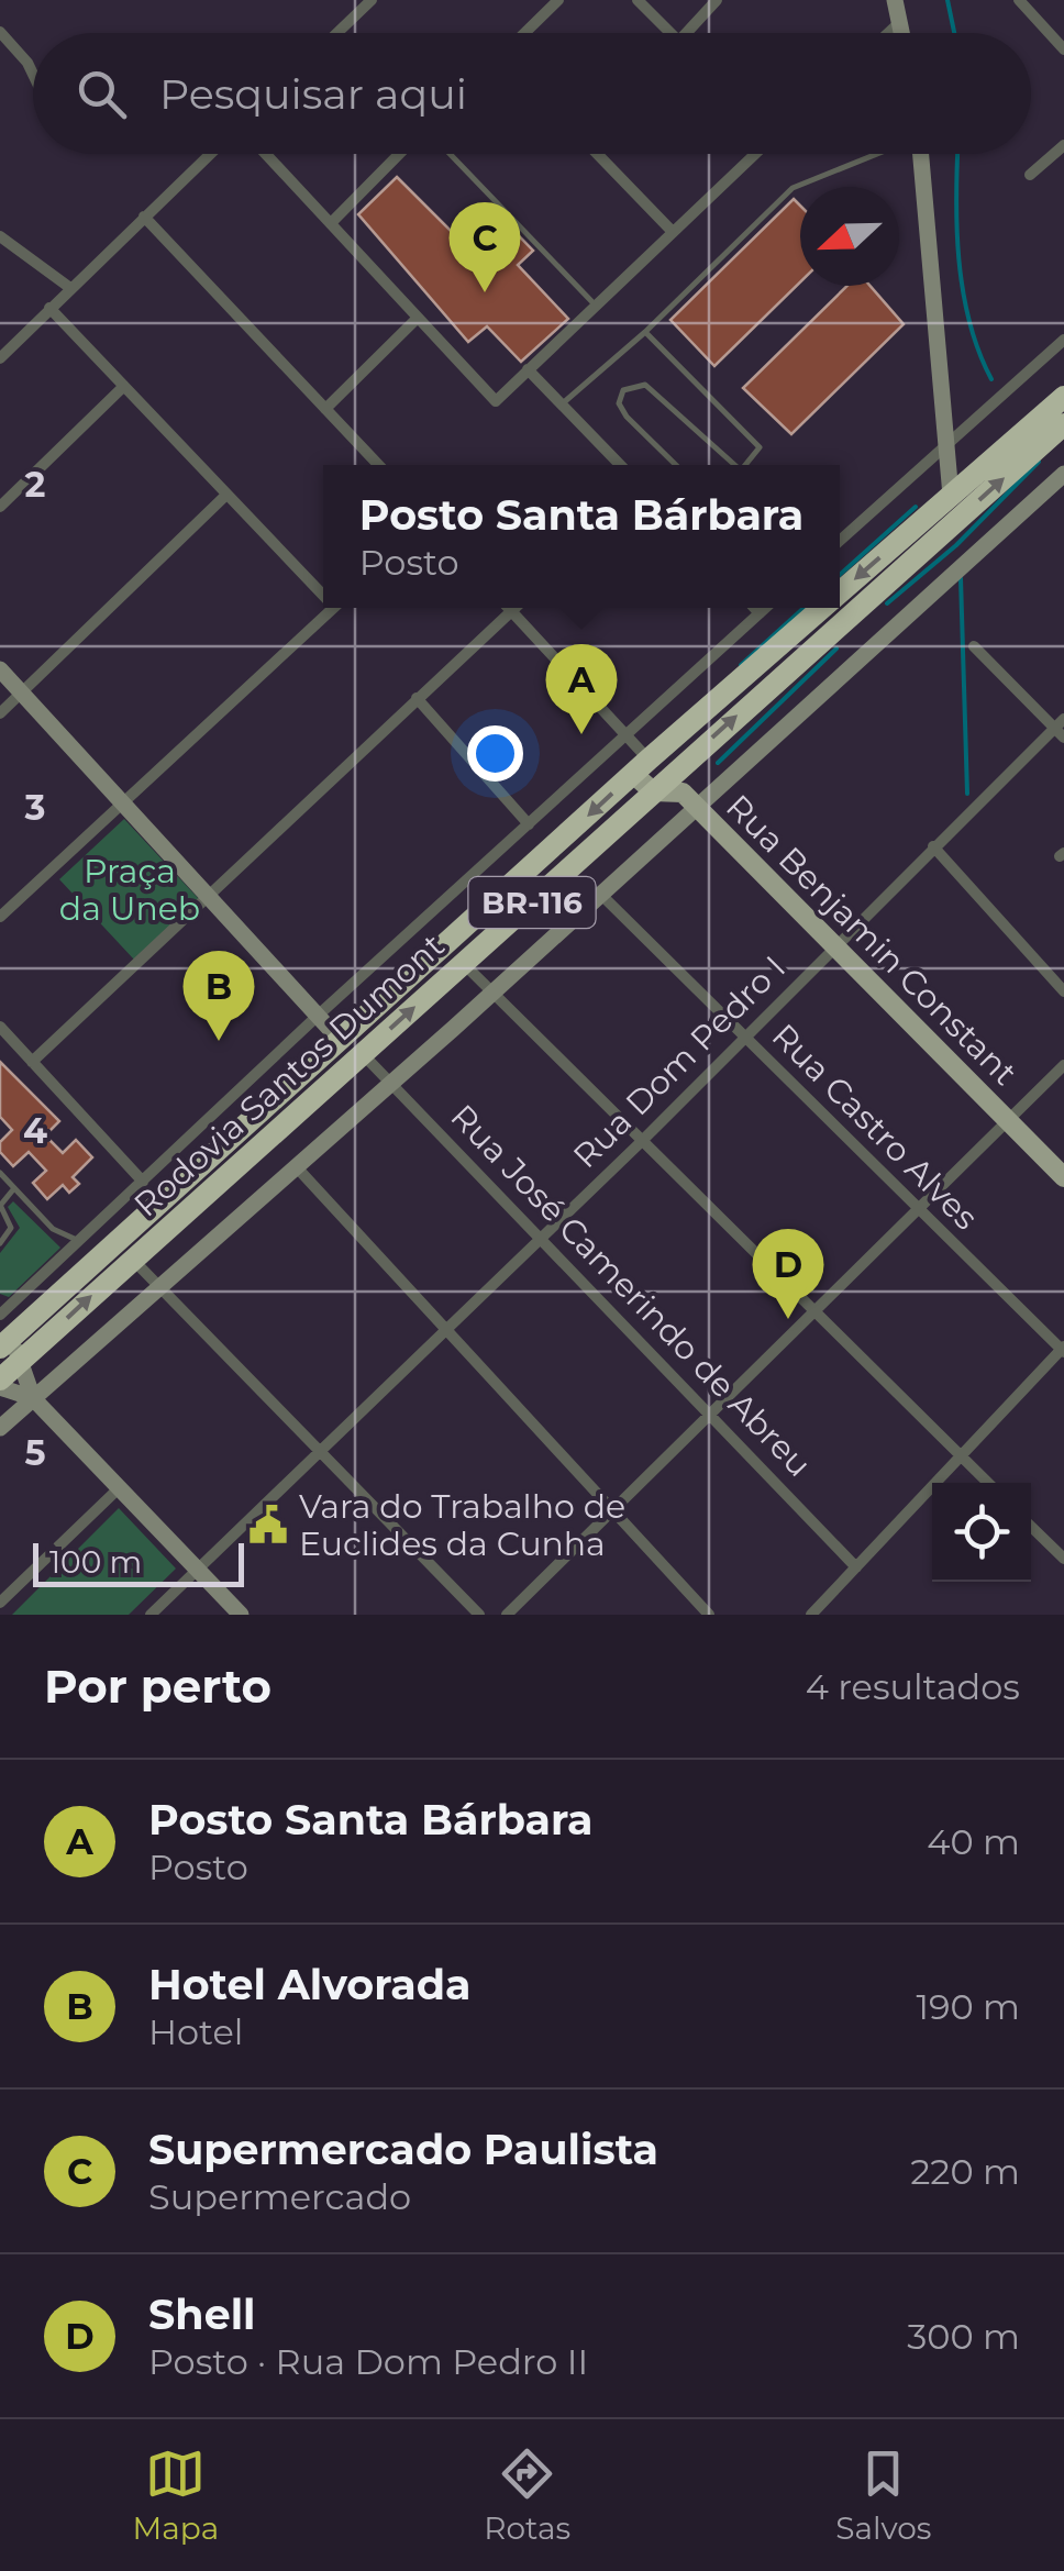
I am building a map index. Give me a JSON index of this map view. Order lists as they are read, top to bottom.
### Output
{
  "streets": {
    "highway": ["BR-116", "Rodovia Santos Dumont"],
    "main road": ["Rua Benjamin Constant"],
    "street": ["Rua Dom Pedro I", "Rua Castro Alves", "Rua José Camerindo de Abreu"]
  },
  "crossings": [
    ["Rua Benjamin Constant", "Rua Dom Pedro I"],
    ["Rua Benjamin Constant", "Rodovia Santos Dumont"],
    ["Rua Dom Pedro I", "Rua Castro Alves"],
    ["Rua Dom Pedro I", "Rua José Camerindo de Abreu"],
    ["Rodovia Santos Dumont", "Rua José Camerindo de Abreu"]
  ],
  "parks": ["Praça da Uneb"],
  "places": {
    "public building": ["Vara do Trabalho de Euclides da Cunha"]
  },
  "scale_bar": "100 m",
  "north": "left",
  "page": {
    "search": "Pesquisar aqui",
    "pins": [
      "C",
      "A",
      "B",
      "D"
    ],
    "popup": ["Posto Santa Bárbara", "Posto"],
    "scale": "100 m",
    "heading": ["Por perto", "4 resultados"],
    "list": [
      {
        "mark": "A",
        "name": "Posto Santa Bárbara",
        "note": "Posto",
        "value": "40 m"
      },
      {
        "mark": "B",
        "name": "Hotel Alvorada",
        "note": "Hotel",
        "value": "190 m"
      },
      {
        "mark": "C",
        "name": "Supermercado Paulista",
        "note": "Supermercado",
        "value": "220 m"
      },
      {
        "mark": "D",
        "name": "Shell",
        "note": "Posto · Rua Dom Pedro II",
        "value": "300 m"
      }
    ],
    "nav": ["Mapa", "Rotas", "Salvos"]
  },
  "grid": {
    "rows": [
      "2",
      "3",
      "4",
      "5"
    ]
  }
}
